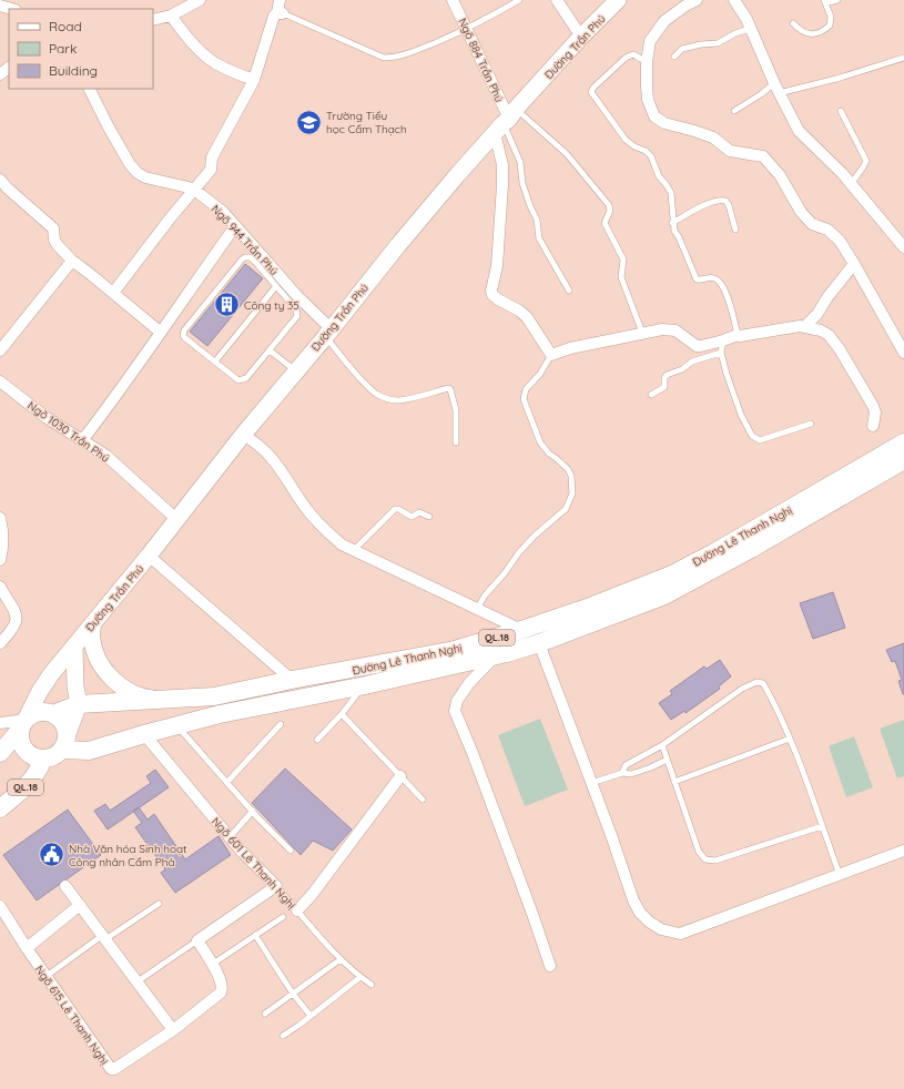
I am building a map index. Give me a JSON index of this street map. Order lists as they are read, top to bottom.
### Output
{
  "streets": {
    "highway": ["Đường Lê Thanh Nghị", "QL.18"],
    "main road": ["Đường Trần Phú"],
    "street": [
      "Ngõ 884 Trần Phú",
      "Ngõ 944 Trần Phú",
      "Ngõ 1030 Trần Phú",
      "Ngõ 601 Lê Thanh Nghị",
      "Ngõ 615 Lê Thanh Nghị"
    ]
  },
  "crossings": [
    ["Đường Trần Phú", "Ngõ 884 Trần Phú"],
    ["Đường Trần Phú", "Ngõ 944 Trần Phú"],
    ["Đường Trần Phú", "Ngõ 1030 Trần Phú"],
    ["Đường Trần Phú", "Đường Lê Thanh Nghị"],
    ["Đường Trần Phú", "QL.18"],
    ["Đường Lê Thanh Nghị", "QL.18"],
    ["Đường Lê Thanh Nghị", "Ngõ 601 Lê Thanh Nghị"]
  ],
  "places": {
    "school or university": ["Trường Tiểu học Cẩm Thạch"],
    "building": ["Công ty 35"],
    "public building": ["Nhà Văn hóa Sinh hoạt Công nhân Cẩm Phả"]
  },
  "legend": ["Road", "Park", "Building"]
}
